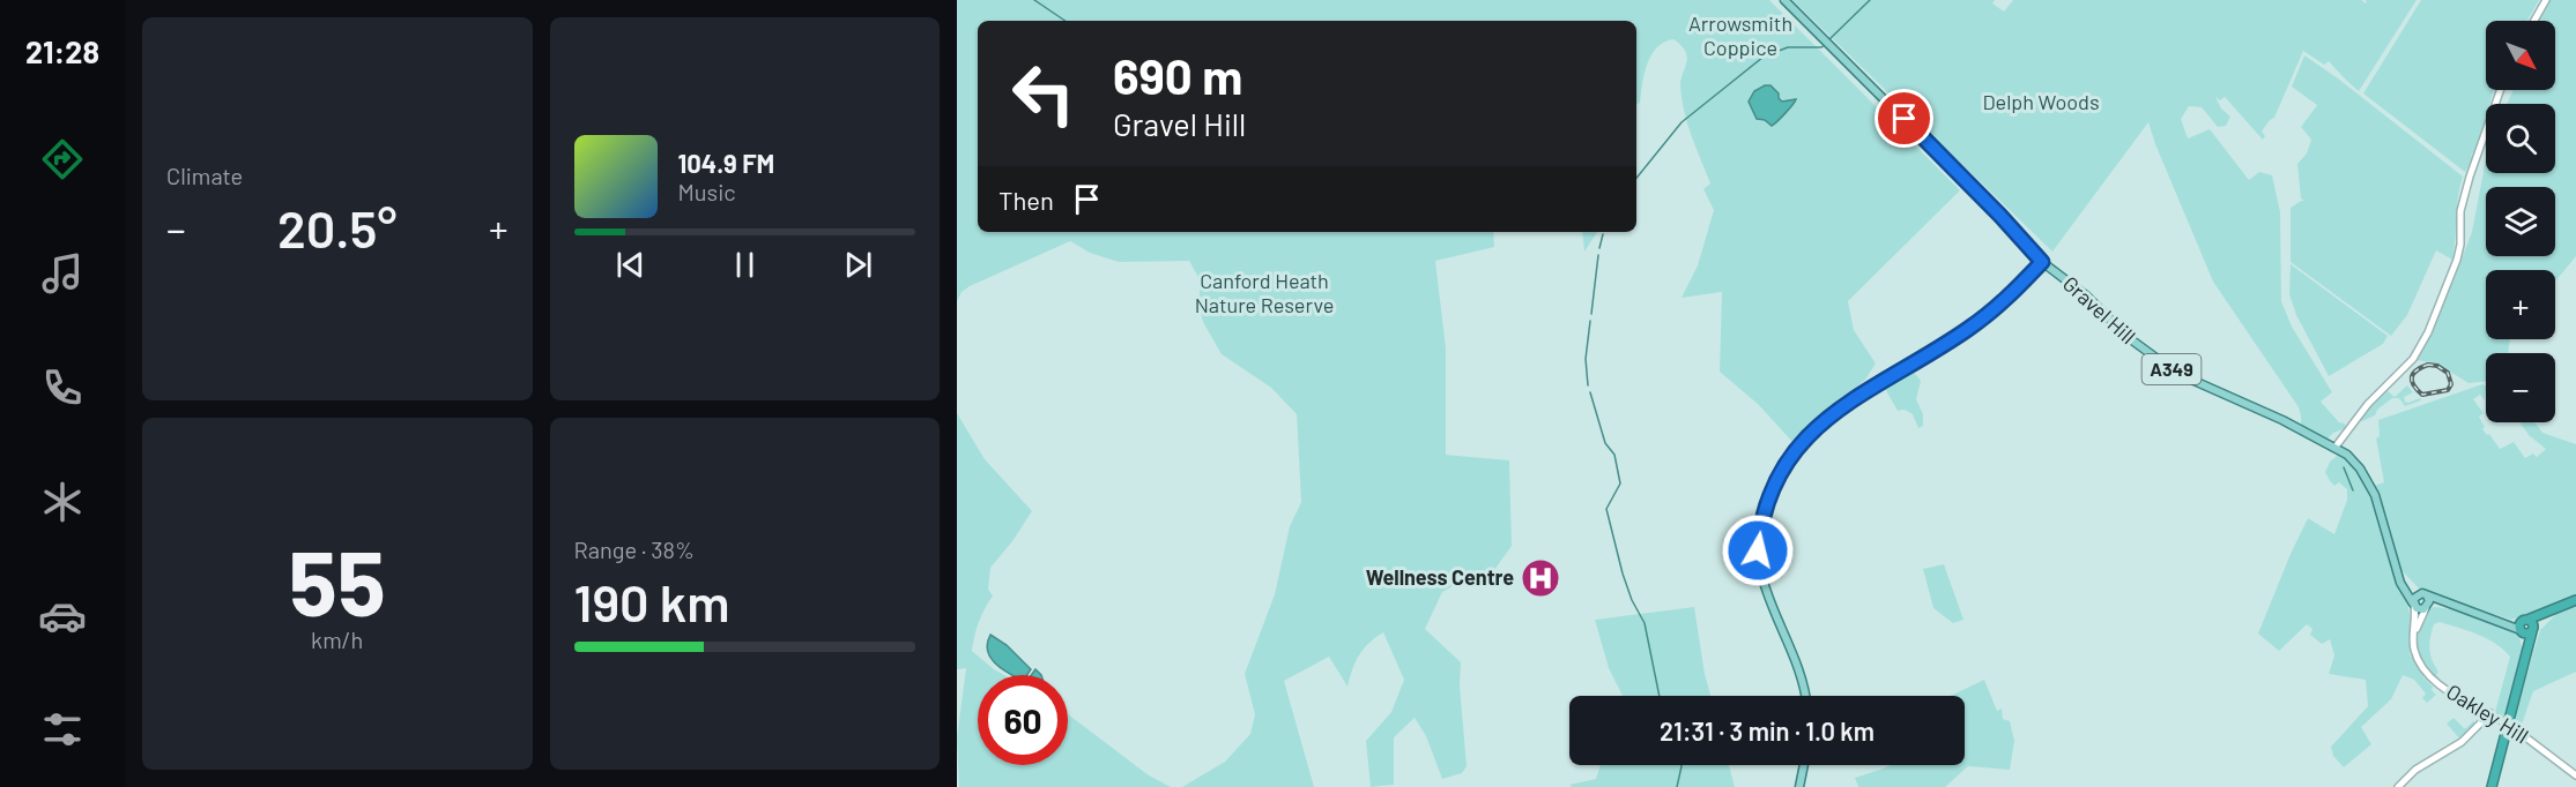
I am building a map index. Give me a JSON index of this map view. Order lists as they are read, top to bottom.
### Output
{
  "streets": {
    "main road": ["Gravel Hill", "A349"],
    "street": ["Oakley Hill"]
  },
  "crossings": [
    ["Gravel Hill", "A349"],
    ["A349", "Oakley Hill"]
  ],
  "parks": ["Arrowsmith Coppice", "Delph Woods", "Canford Heath Nature Reserve"],
  "places": {
    "hospital": ["Wellness Centre"]
  },
  "north": "bottom right",
  "page": {
    "tabs": "21:28",
    "tile": [
      "Climate",
      ["55", "km/h"],
      ["Range · 38%", "190 km"]
    ],
    "map_buttons": ["+", "−"],
    "turn": ["690 m", "Gravel Hill"],
    "song": ["104.9 FM", "Music"],
    "then": "Then",
    "heat": ["−", "20.5°", "+"],
    "limit": "60",
    "trip": "21:31 · 3 min · 1.0 km"
  }
}
